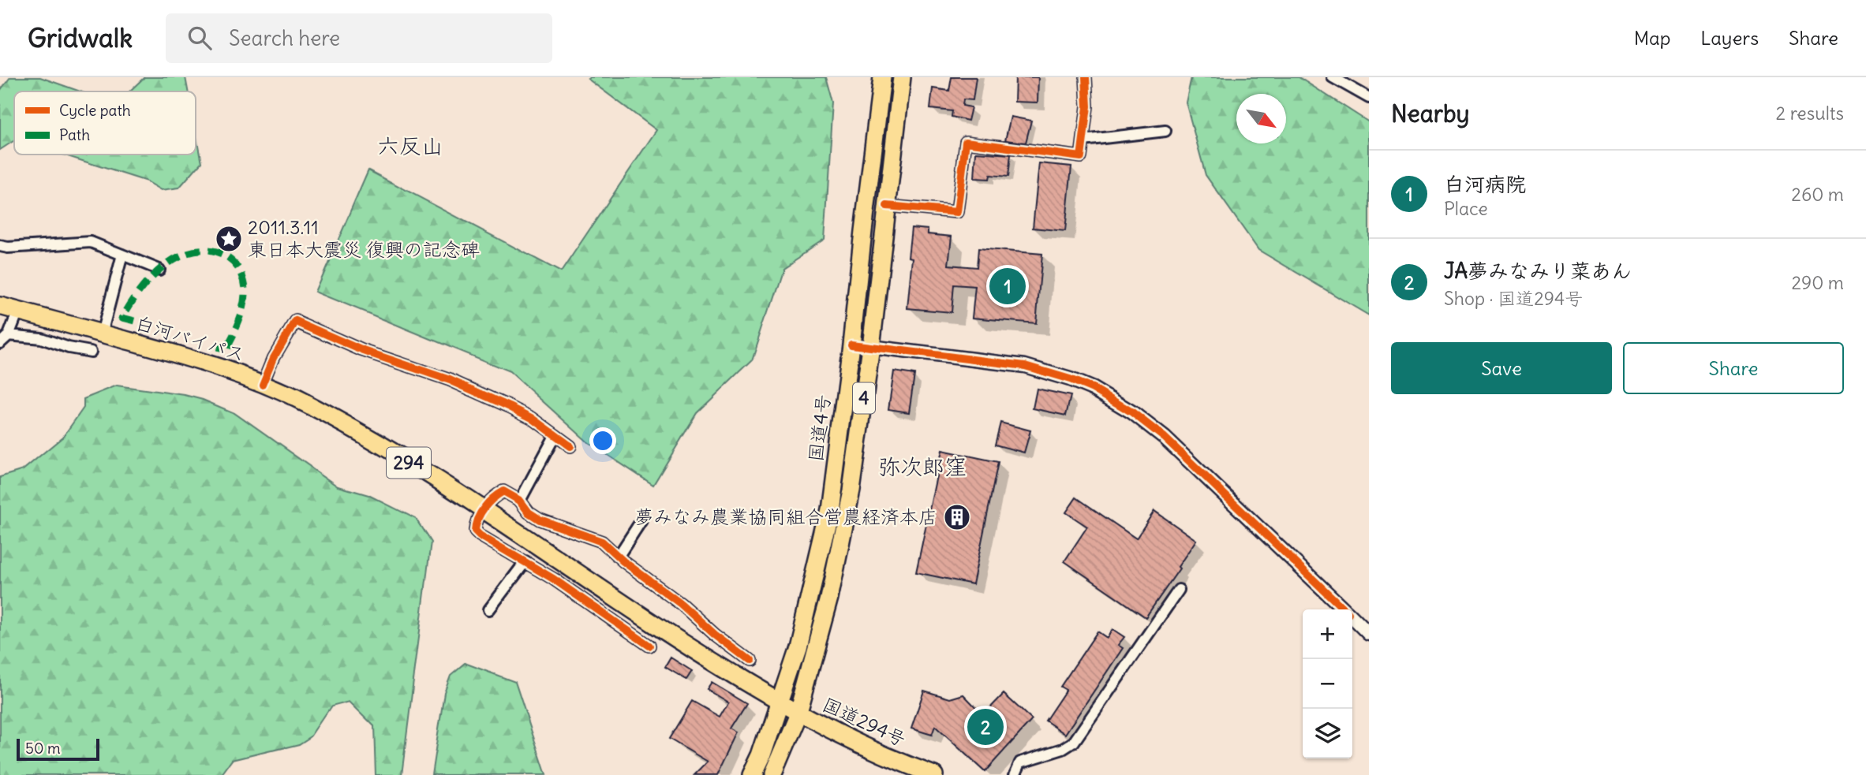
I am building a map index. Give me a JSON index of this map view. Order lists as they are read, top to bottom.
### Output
{
  "streets": {
    "highway": [
      "白河バイパス",
      "4",
      "国道4号",
      "294",
      "国道294号"
    ]
  },
  "crossings": [
    ["白河バイパス", "国道4号"],
    ["白河バイパス", "国道294号"],
    ["国道4号", "国道294号"]
  ],
  "districts": ["六反山", "弥次郎窪"],
  "places": {
    "place": ["2011.3.11 東日本大震災 復興の記念碑"],
    "building": ["夢みなみ農業協同組合営農経済本店"]
  },
  "legend": ["Cycle path", "Path"],
  "scale_bar": "50 m",
  "north": "bottom right",
  "page": {
    "header": "Gridwalk",
    "search": "Search here",
    "nav": ["Map", "Layers", "Share"],
    "heading": ["Nearby", "2 results"],
    "list": [
      {
        "mark": "1",
        "name": "白河病院",
        "note": "Place",
        "value": "260 m"
      },
      {
        "mark": "2",
        "name": "JA夢みなみり菜あん",
        "note": "Shop · 国道294号",
        "value": "290 m"
      }
    ],
    "pins": ["1", "2"],
    "buttons": ["Save", "Share"],
    "map_buttons": ["+", "−"],
    "scale": "50 m"
  }
}
